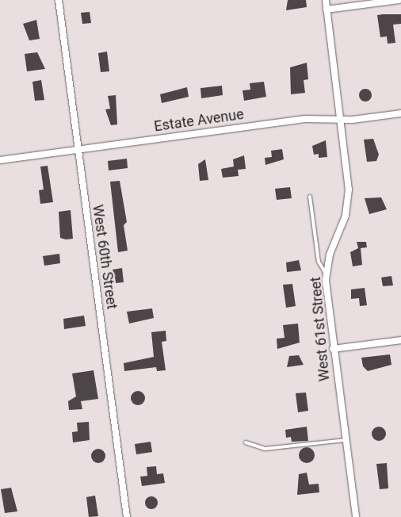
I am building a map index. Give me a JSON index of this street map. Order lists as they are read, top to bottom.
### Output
{
  "streets": {
    "street": ["Estate Avenue", "West 60th Street", "West 61st Street"]
  },
  "crossings": [
    ["Estate Avenue", "West 60th Street"],
    ["Estate Avenue", "West 61st Street"]
  ]
}
